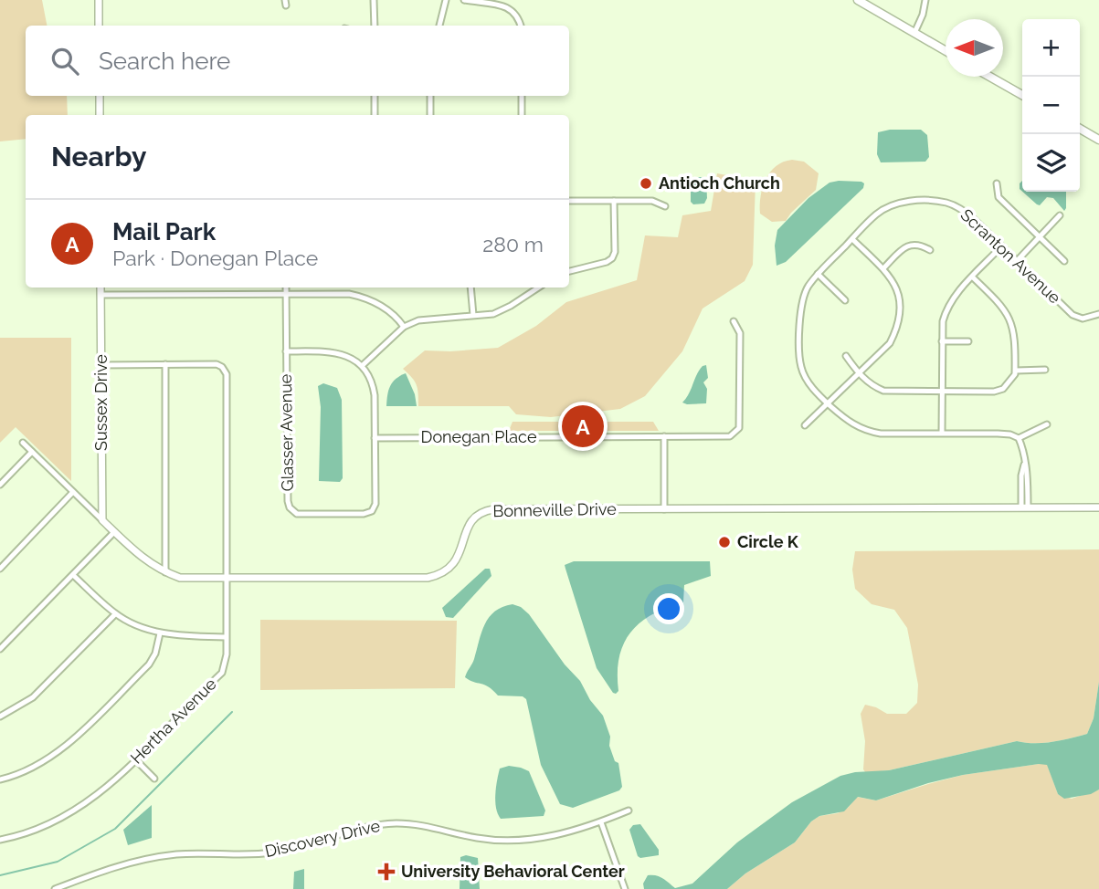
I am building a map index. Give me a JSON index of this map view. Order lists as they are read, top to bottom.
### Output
{
  "streets": {
    "street": [
      "Scranton Avenue",
      "Sussex Drive",
      "Glasser Avenue",
      "Donegan Place",
      "Bonneville Drive",
      "Hertha Avenue",
      "Discovery Drive"
    ]
  },
  "crossings": [
    ["Sussex Drive", "Bonneville Drive"],
    ["Glasser Avenue", "Donegan Place"],
    ["Bonneville Drive", "Hertha Avenue"]
  ],
  "places": {
    "other": ["Antioch Church", "Circle K"],
    "health": ["University Behavioral Center"]
  },
  "north": "left",
  "page": {
    "map_buttons": ["+", "−"],
    "search": "Search here",
    "heading": "Nearby",
    "list": [
      {
        "mark": "A",
        "name": "Mail Park",
        "note": "Park · Donegan Place",
        "value": "280 m"
      }
    ],
    "pins": "A"
  }
}
